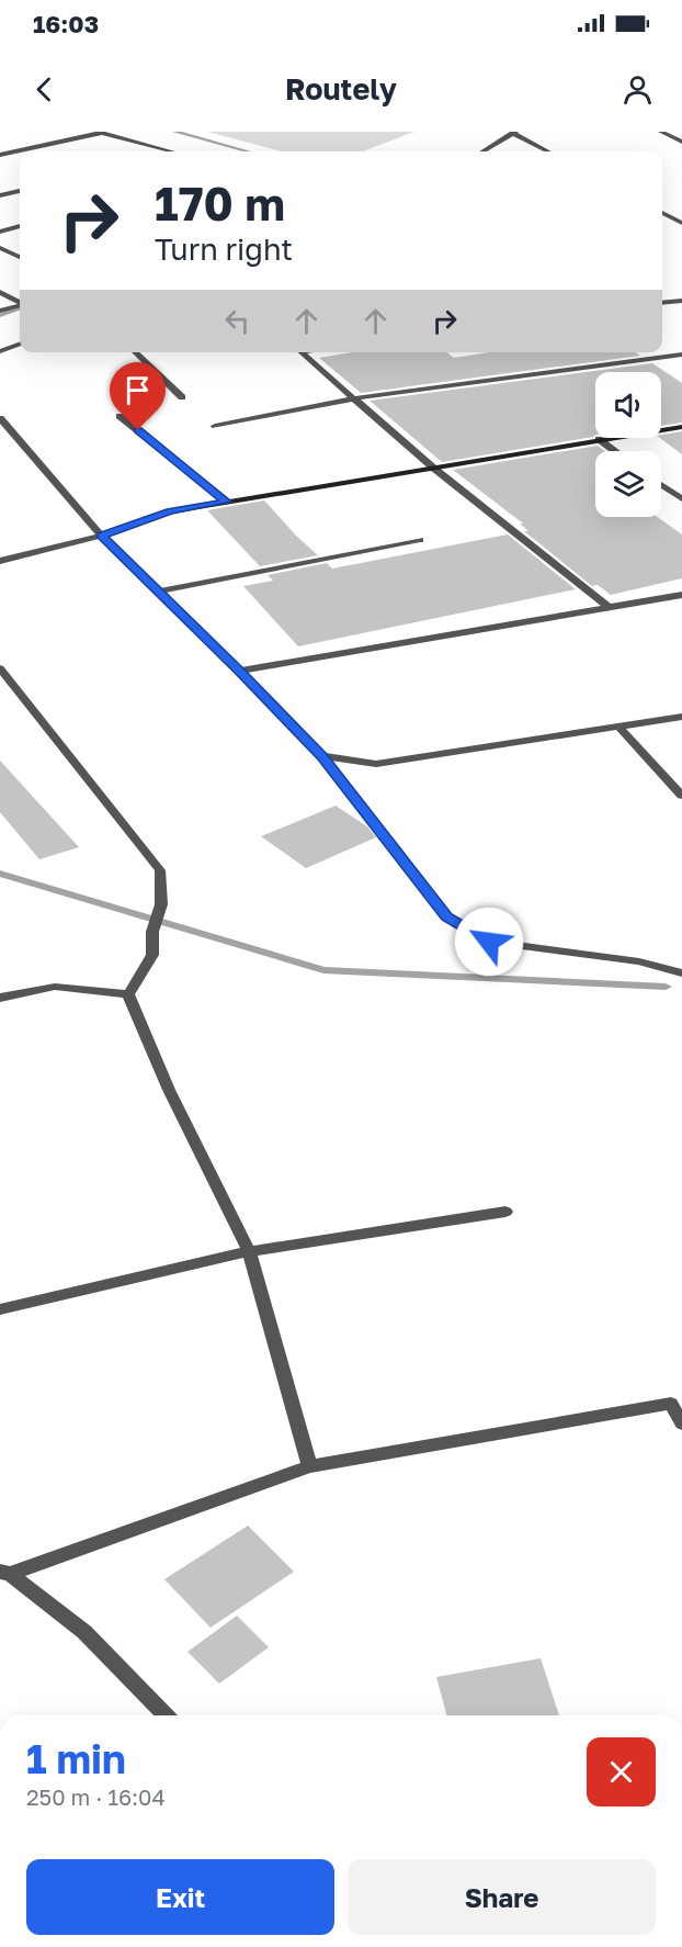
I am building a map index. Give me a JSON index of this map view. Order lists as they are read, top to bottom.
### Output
{
  "page": {
    "status": "16:03",
    "header": "Routely",
    "turn": ["170 m", "Turn right"],
    "heading": ["1 min", "250 m · 16:04"],
    "buttons": ["Exit", "Share"]
  }
}
